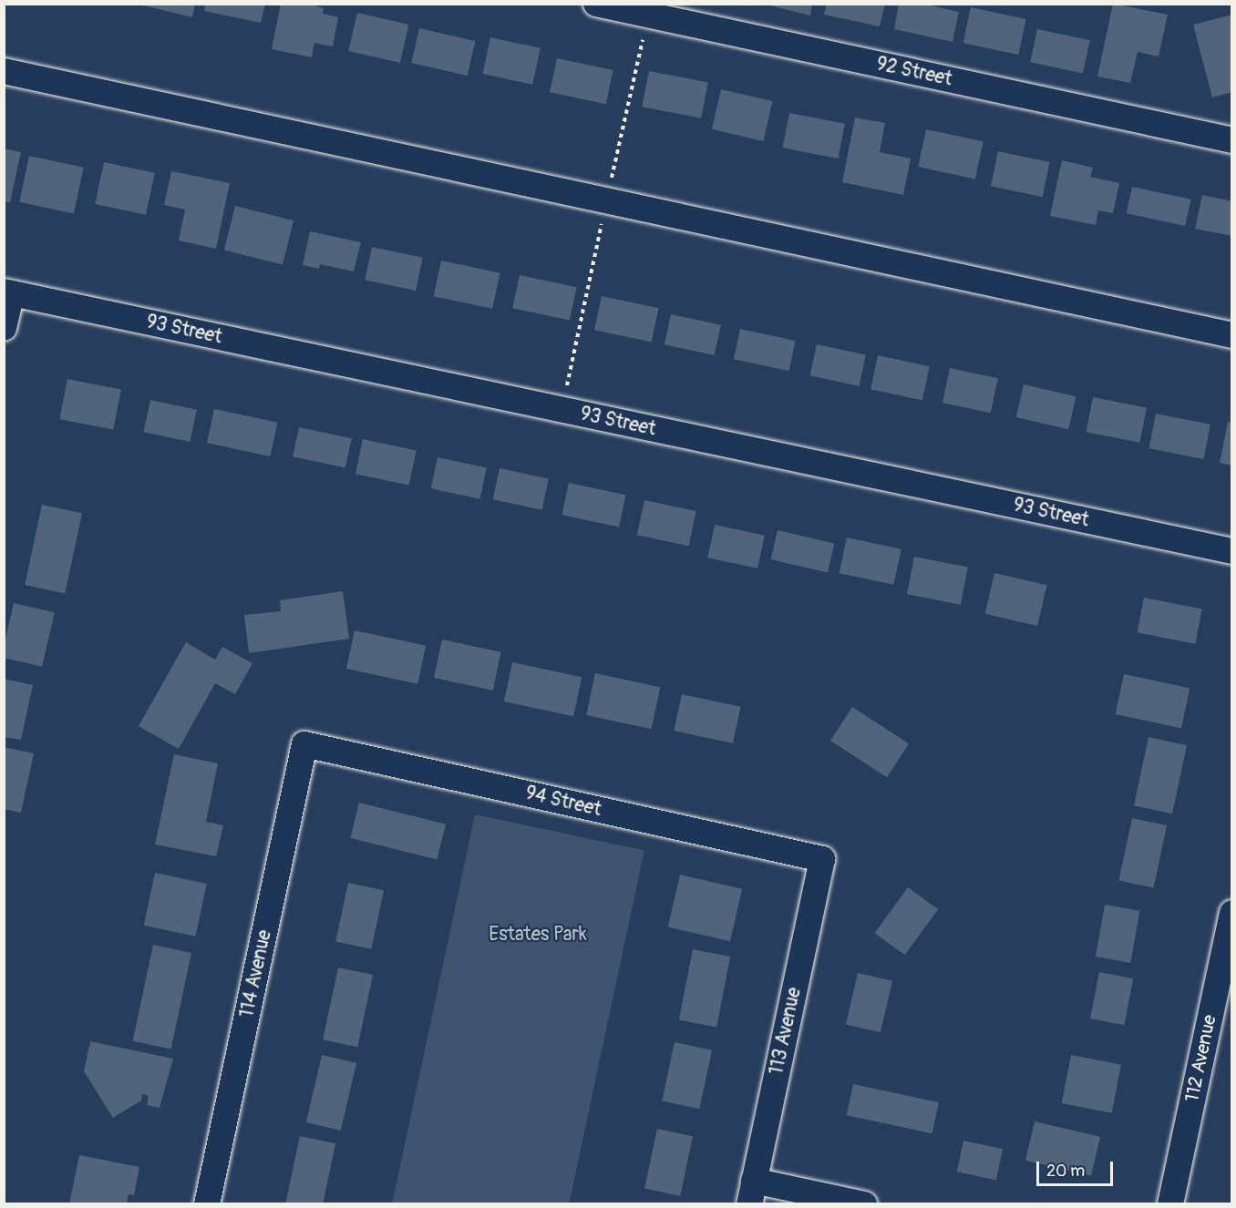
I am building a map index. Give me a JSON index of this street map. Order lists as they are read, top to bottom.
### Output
{
  "streets": {
    "street": [
      "92 Street",
      "93 Street",
      "94 Street",
      "114 Avenue",
      "113 Avenue",
      "112 Avenue"
    ]
  },
  "crossings": [
    ["94 Street", "114 Avenue"],
    ["94 Street", "113 Avenue"]
  ],
  "parks": ["Estates Park"],
  "scale_bar": "20 m"
}
